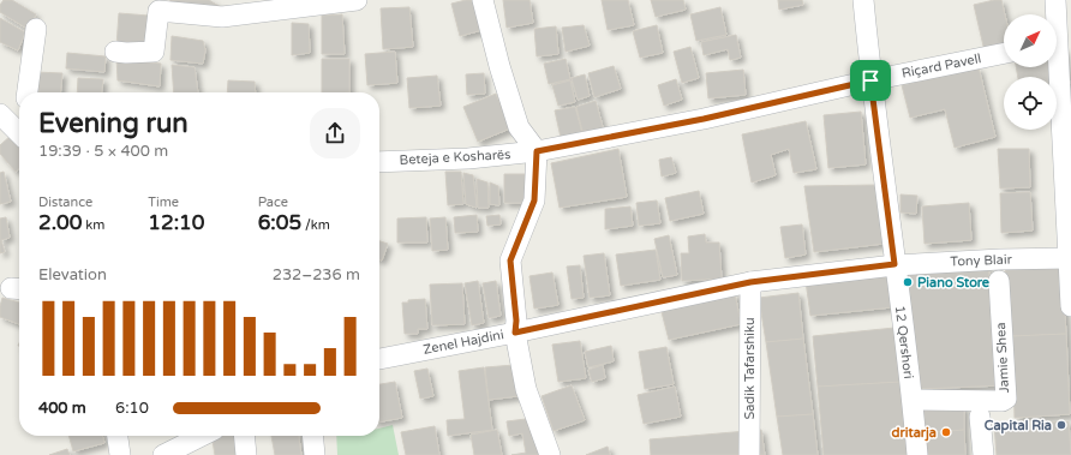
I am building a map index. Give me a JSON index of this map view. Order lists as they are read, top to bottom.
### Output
{
  "streets": {
    "street": [
      "Riçard Pavell",
      "Beteja e Kosharës",
      "Tony Blair",
      "Zenel Hajdini",
      "12 Qershori",
      "Jamie Shea",
      "Sadik Tafarshiku"
    ]
  },
  "crossings": [
    ["Riçard Pavell", "Beteja e Kosharës"],
    ["Riçard Pavell", "12 Qershori"],
    ["Beteja e Kosharës", "12 Qershori"],
    ["Tony Blair", "Zenel Hajdini"],
    ["Tony Blair", "12 Qershori"],
    ["Zenel Hajdini", "12 Qershori"],
    ["Zenel Hajdini", "Sadik Tafarshiku"],
    ["12 Qershori", "Jamie Shea"]
  ],
  "places": ["Piano Store", "Capital Ria", "dritarja"],
  "north": "top right",
  "page": {
    "heading": ["Evening run", "19:39 · 5 × 400 m"],
    "stats": [
      ["Distance", "2.00 km"],
      ["Time", "12:10"],
      ["Pace", "6:05 /km"]
    ],
    "chart": ["Elevation", "232–236 m"],
    "list": [
      {
        "name": "400 m",
        "note": "6:10"
      }
    ]
  }
}
